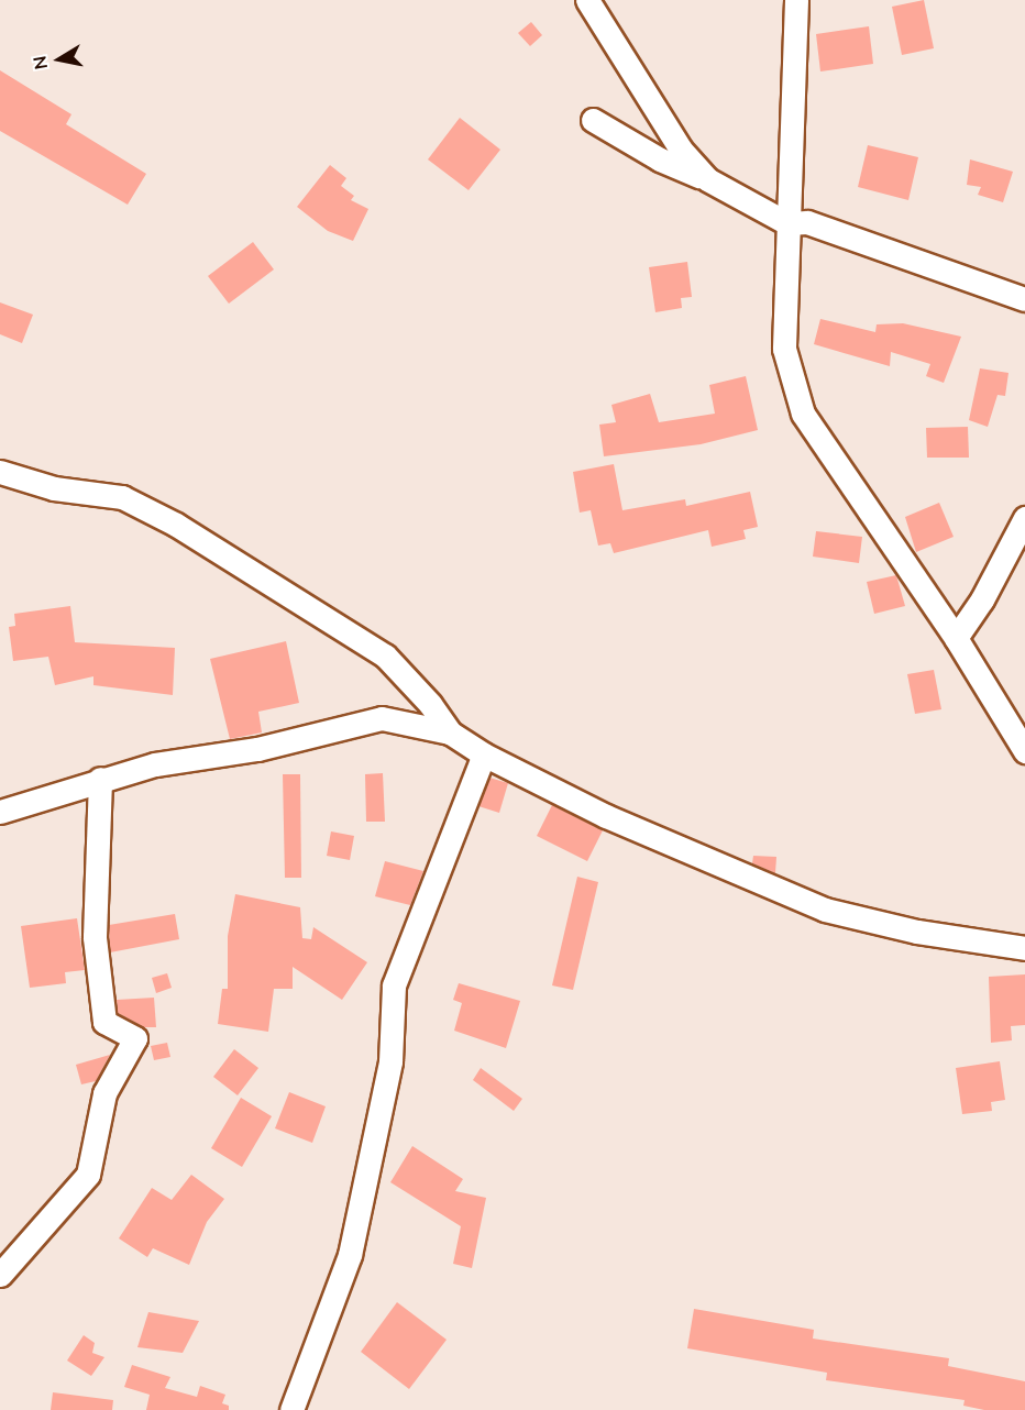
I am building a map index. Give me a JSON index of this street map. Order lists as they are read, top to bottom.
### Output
{
  "north": "left"
}
